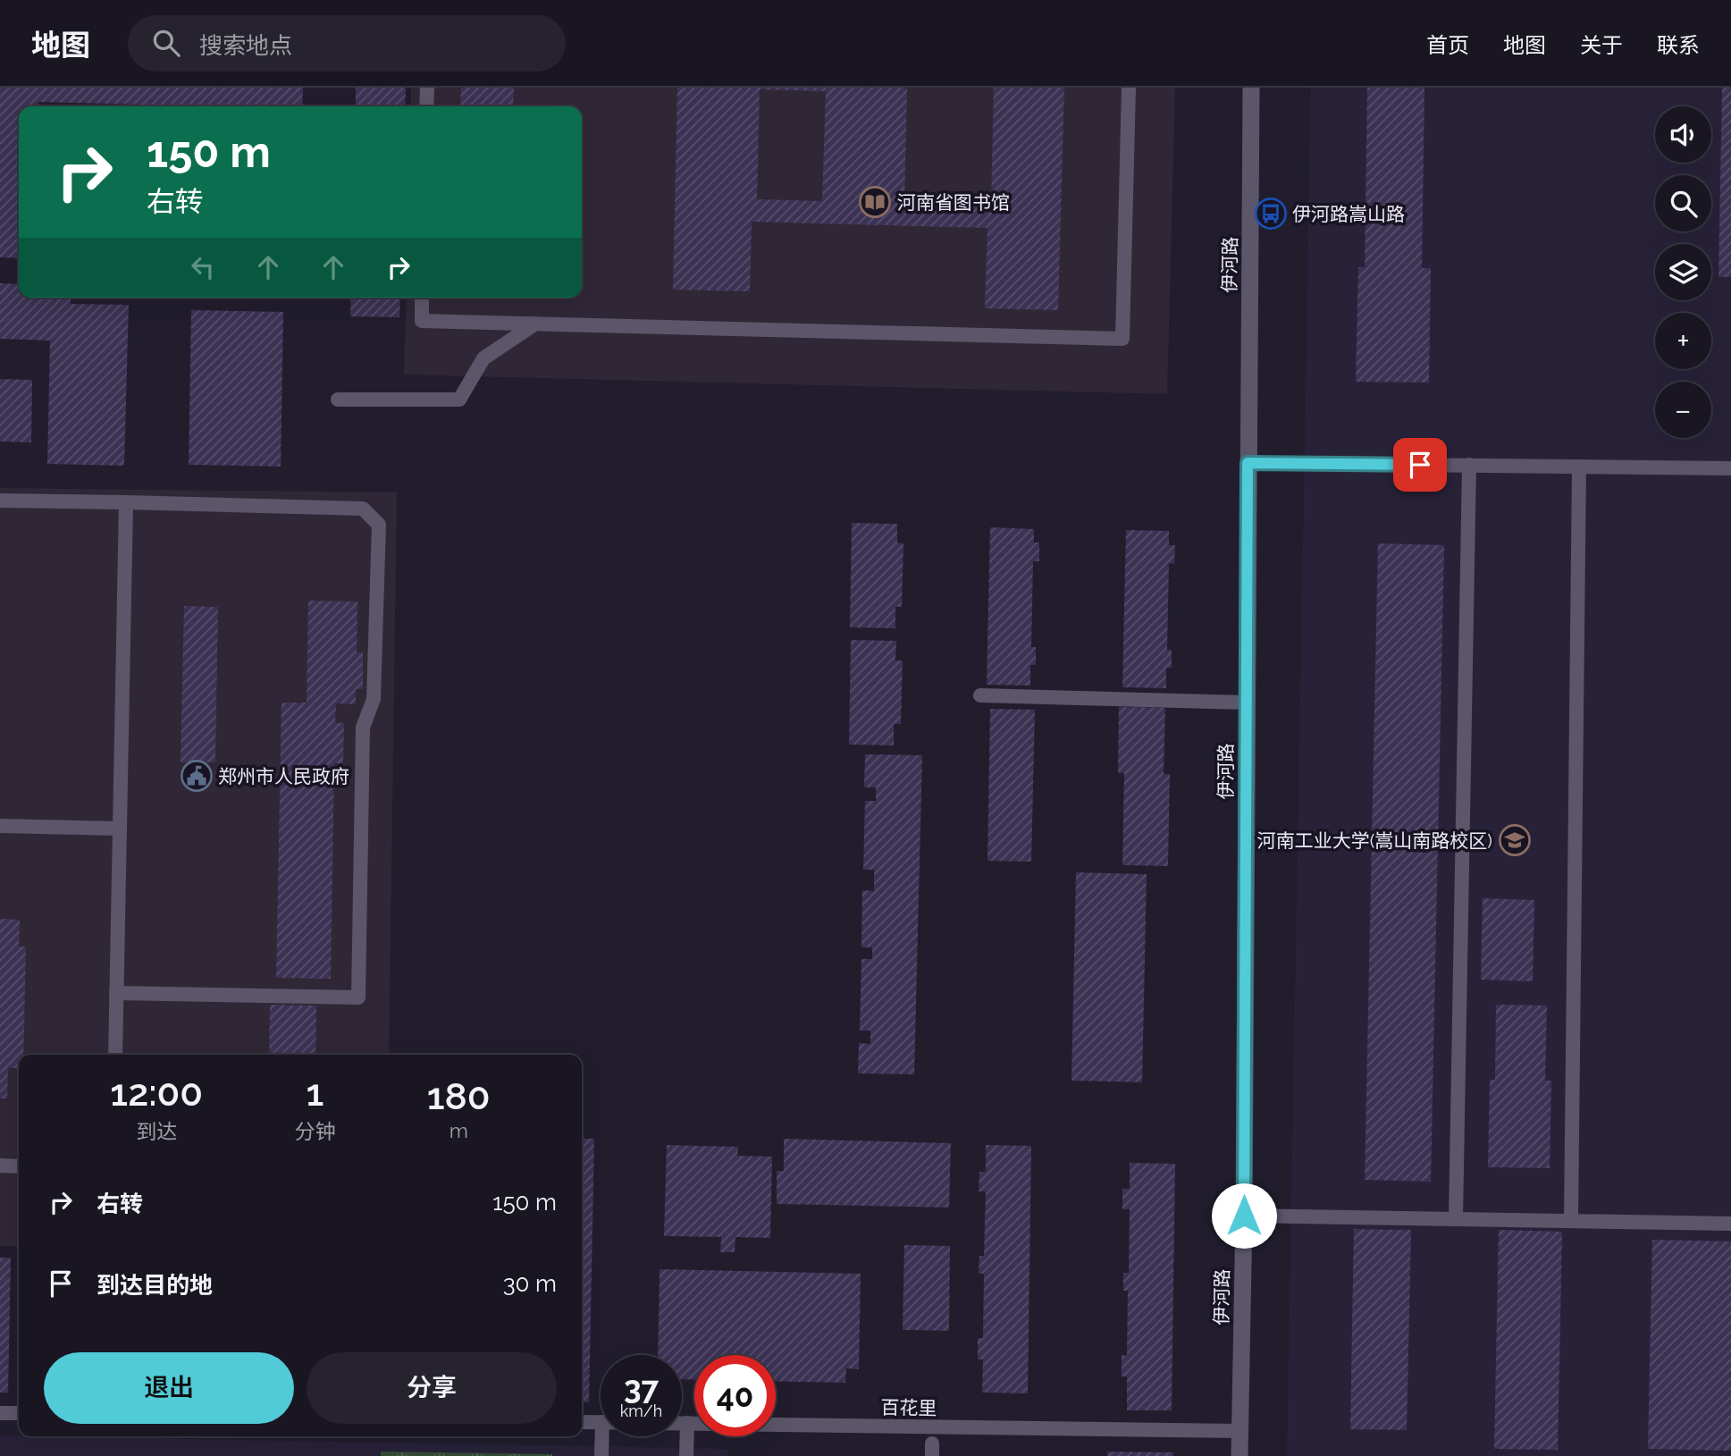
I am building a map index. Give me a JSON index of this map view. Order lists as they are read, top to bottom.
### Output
{
  "streets": {
    "street": ["伊河路"],
    "lane": ["百花里"]
  },
  "crossings": [
    ["伊河路", "百花里"]
  ],
  "places": {
    "library": ["河南省图书馆"],
    "bus stop": ["伊河路嵩山路"],
    "public building": ["郑州市人民政府"],
    "school or university": ["河南工业大学(嵩山南路校区)"]
  },
  "page": {
    "header": "地图",
    "search": "搜索地点",
    "nav": [
      "首页",
      "地图",
      "关于",
      "联系"
    ],
    "map_buttons": ["+", "−"],
    "turn": ["150 m", "右转"],
    "eta": [
      "12:00",
      "到达",
      "1",
      "分钟",
      "180",
      "m"
    ],
    "list": [
      {
        "name": "右转",
        "value": "150 m"
      },
      {
        "name": "到达目的地",
        "value": "30 m"
      }
    ],
    "buttons": ["退出", "分享"],
    "speed": "37 km/h",
    "limit": "40"
  }
}
